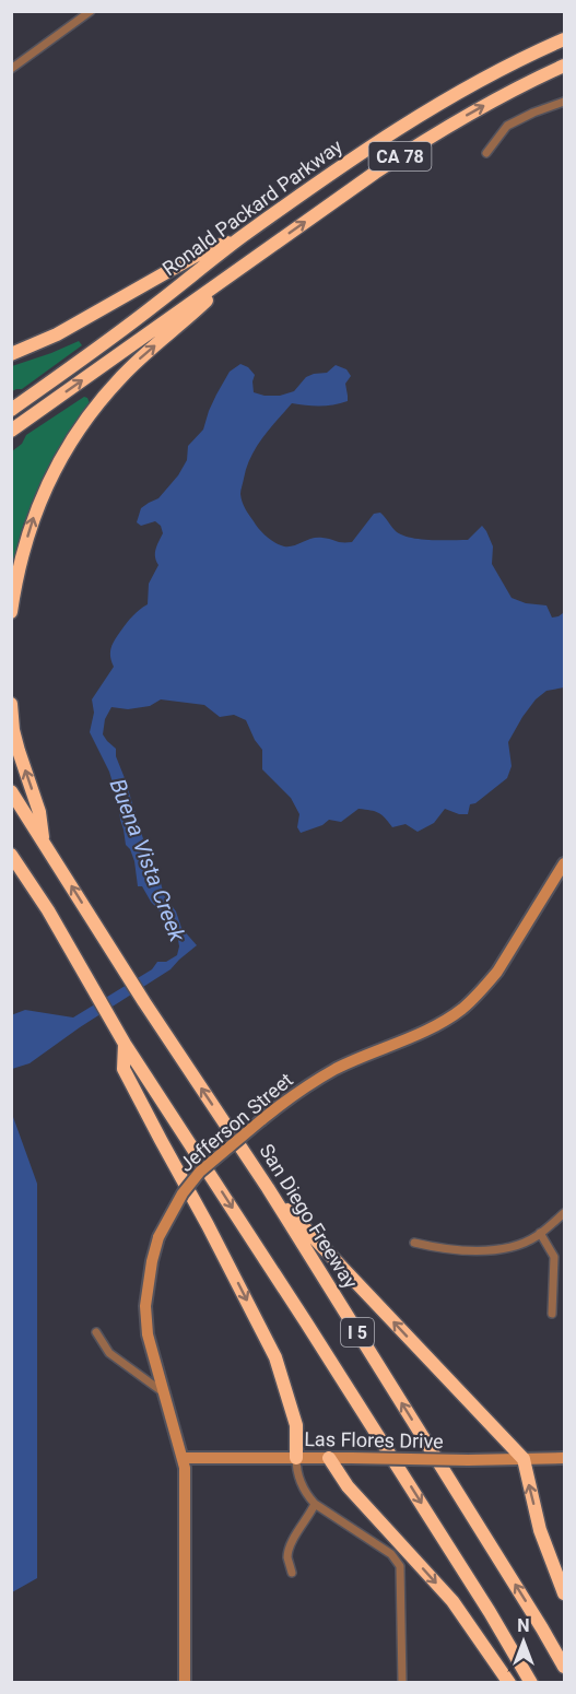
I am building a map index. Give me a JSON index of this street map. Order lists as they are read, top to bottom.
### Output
{
  "streets": {
    "highway": [
      "CA 78",
      "Ronald Packard Parkway",
      "San Diego Freeway",
      "I 5"
    ],
    "main road": ["Jefferson Street", "Las Flores Drive"]
  },
  "crossings": [
    ["Jefferson Street", "Las Flores Drive"]
  ],
  "water": ["Buena Vista Creek"],
  "north": "top"
}
